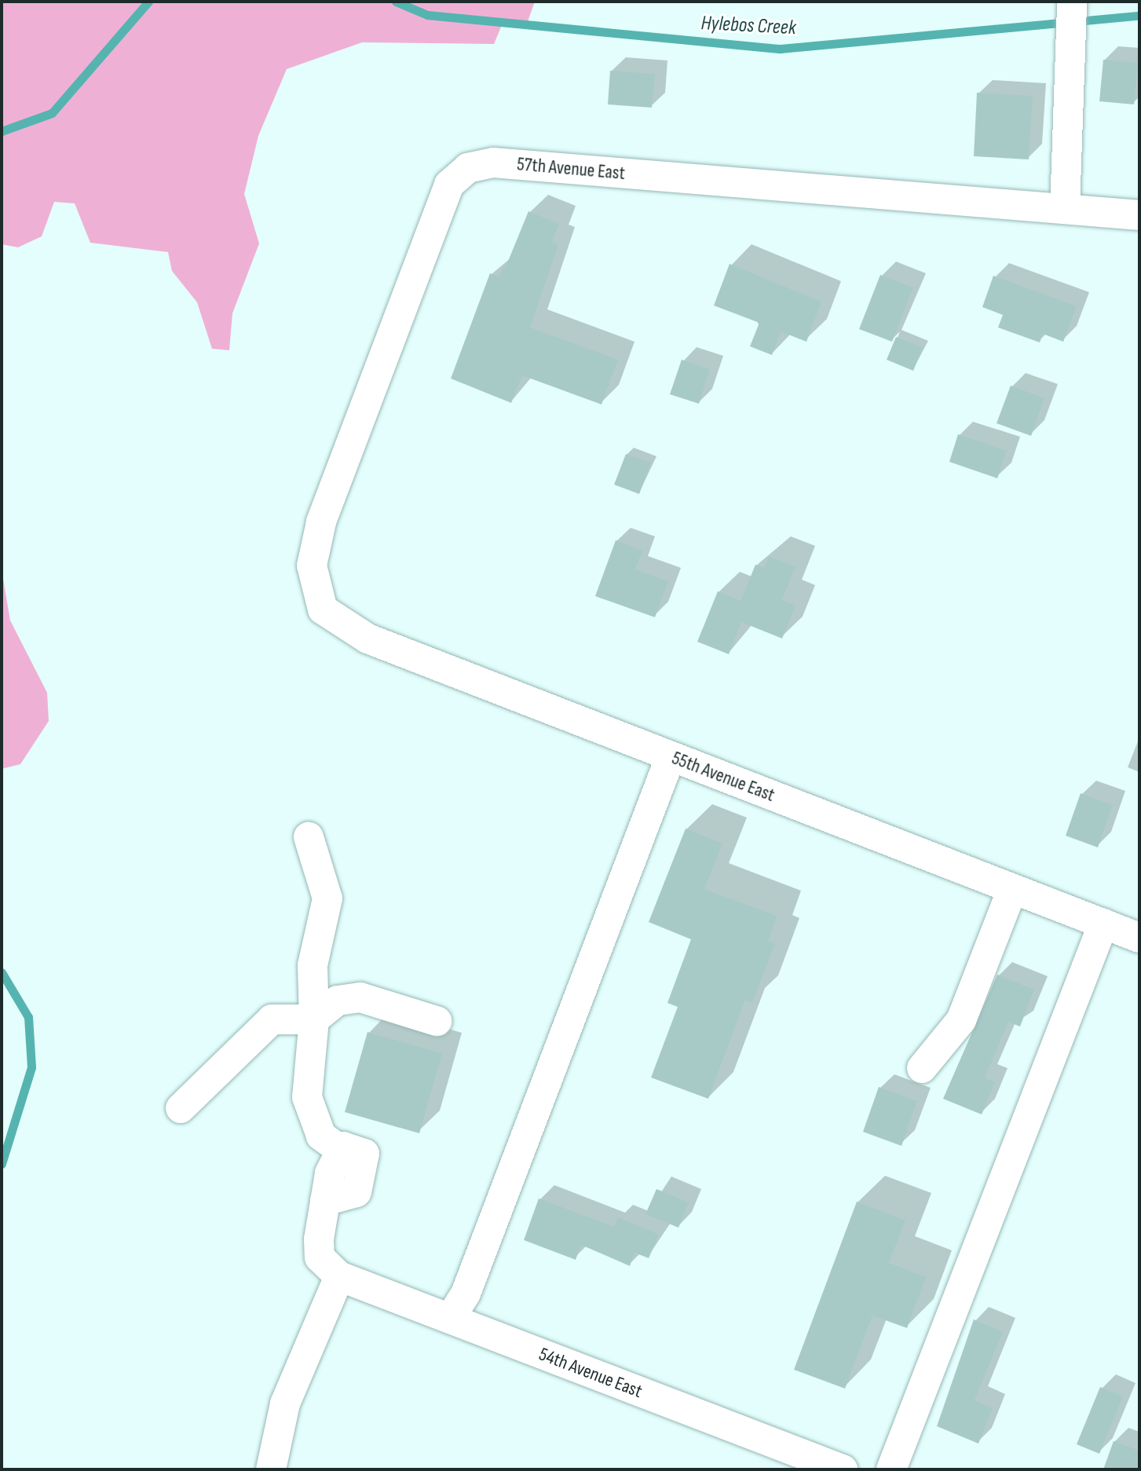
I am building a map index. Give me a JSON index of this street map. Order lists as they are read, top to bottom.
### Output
{
  "streets": {
    "street": ["57th Avenue East", "55th Avenue East", "54th Avenue East"]
  },
  "crossings": [
    ["57th Avenue East", "55th Avenue East"]
  ],
  "water": ["Hylebos Creek"]
}
